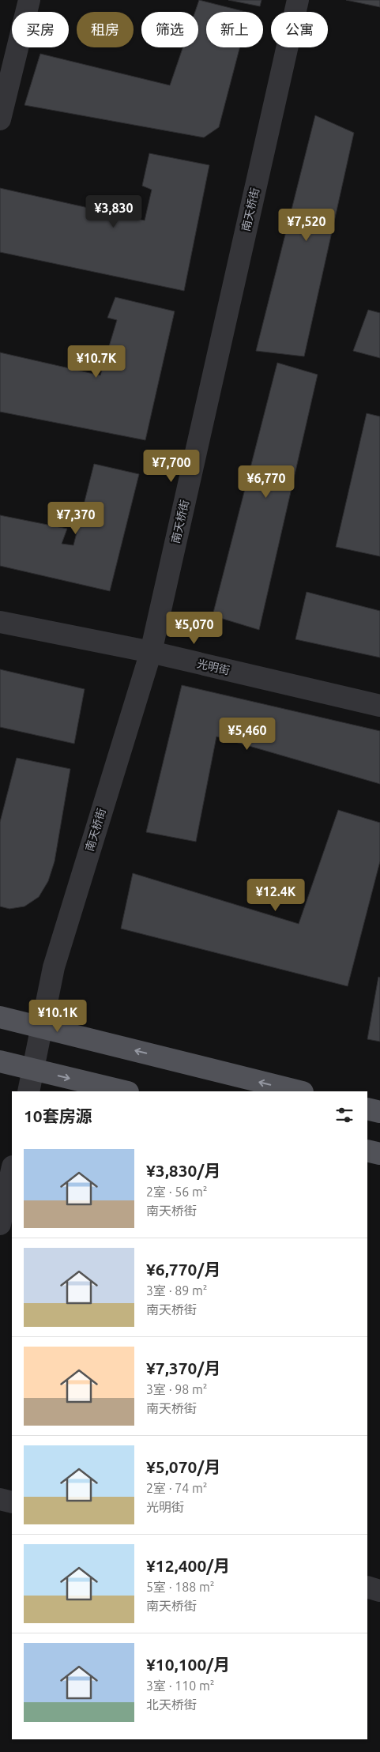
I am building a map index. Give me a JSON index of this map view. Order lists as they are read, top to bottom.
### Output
{
  "streets": {
    "street": ["南天桥街", "光明街"]
  },
  "crossings": [
    ["南天桥街", "光明街"]
  ],
  "page": {
    "chip": [
      "买房",
      "租房",
      "筛选",
      "新上",
      "公寓"
    ],
    "price": [
      "¥3,830",
      "¥7,520",
      "¥10.7K",
      "¥7,700",
      "¥6,770",
      "¥7,370",
      "¥5,070",
      "¥5,460",
      "¥12.4K",
      "¥10.1K"
    ],
    "heading": "10套房源",
    "list": [
      {
        "name": "¥3,830/月",
        "note": "2室 · 56 m² · 南天桥街"
      },
      {
        "name": "¥6,770/月",
        "note": "3室 · 89 m² · 南天桥街"
      },
      {
        "name": "¥7,370/月",
        "note": "3室 · 98 m² · 南天桥街"
      },
      {
        "name": "¥5,070/月",
        "note": "2室 · 74 m² · 光明街"
      },
      {
        "name": "¥12,400/月",
        "note": "5室 · 188 m² · 南天桥街"
      },
      {
        "name": "¥10,100/月",
        "note": "3室 · 110 m² · 北天桥街"
      }
    ]
  }
}
